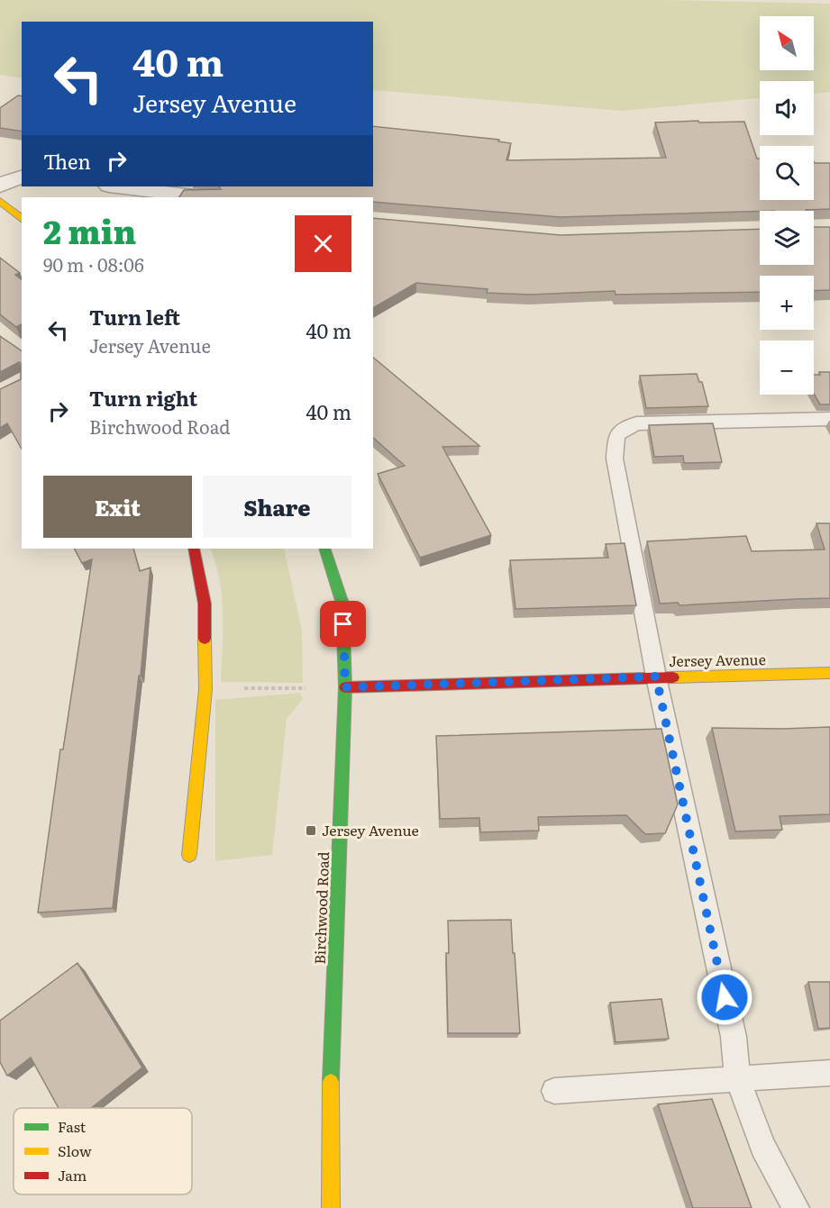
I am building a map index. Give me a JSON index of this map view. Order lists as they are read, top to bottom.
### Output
{
  "streets": {
    "street": ["Jersey Avenue", "Birchwood Road"]
  },
  "crossings": [
    ["Jersey Avenue", "Birchwood Road"]
  ],
  "places": {
    "transit": ["Jersey Avenue"]
  },
  "legend": ["Fast", "Slow", "Jam"],
  "north": "top left",
  "page": {
    "map_buttons": ["+", "−"],
    "turn": ["40 m", "Jersey Avenue"],
    "then": "Then",
    "heading": ["2 min", "90 m · 08:06"],
    "list": [
      {
        "name": "Turn left",
        "note": "Jersey Avenue",
        "value": "40 m"
      },
      {
        "name": "Turn right",
        "note": "Birchwood Road",
        "value": "40 m"
      }
    ],
    "buttons": ["Exit", "Share"]
  }
}
